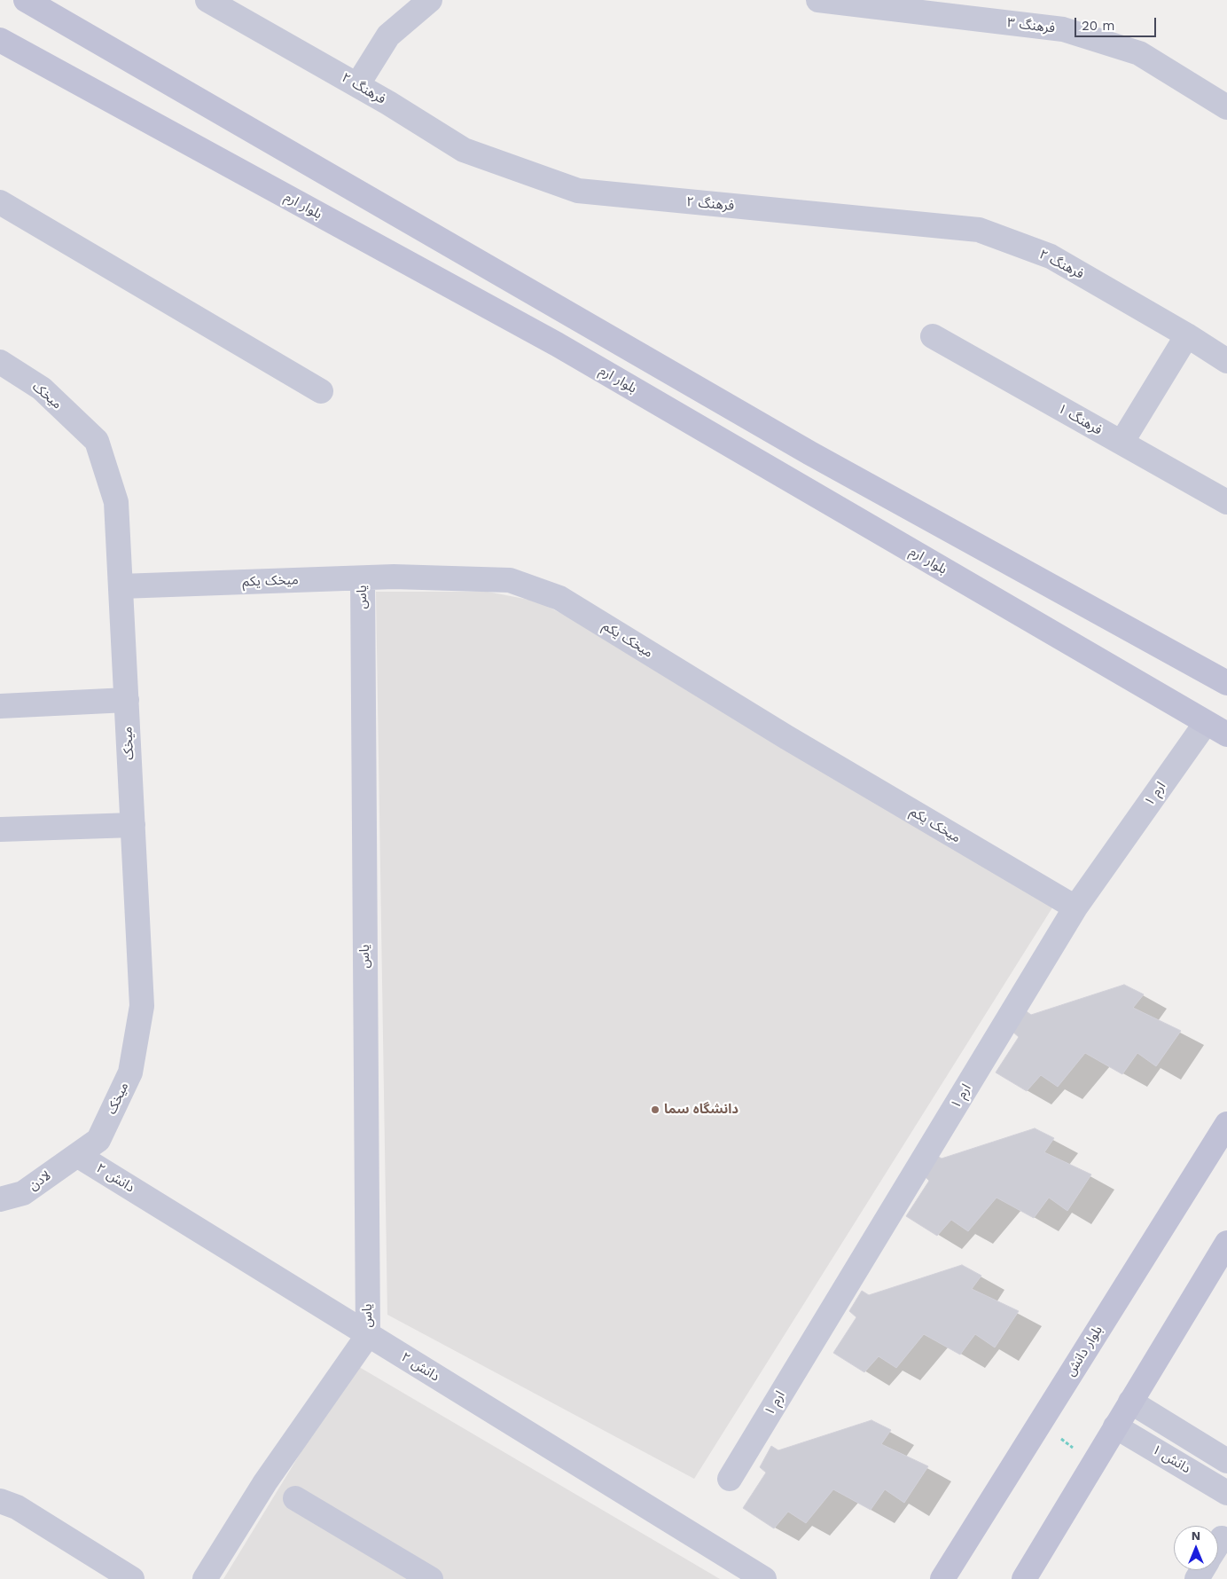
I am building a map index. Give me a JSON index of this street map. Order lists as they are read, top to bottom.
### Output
{
  "streets": {
    "street": [
      "فرهنگ ۳",
      "فرهنگ ۲",
      "بلوار ارم",
      "میخک",
      "فرهنگ ۱",
      "میخک یکم",
      "یاس",
      "ارم ۱",
      "دانش ۲",
      "لادن",
      "بلوار دانش",
      "دانش ۱"
    ]
  },
  "crossings": [
    ["بلوار ارم", "ارم ۱"],
    ["میخک", "میخک یکم"],
    ["میخک", "دانش ۲"],
    ["میخک", "لادن"],
    ["میخک یکم", "یاس"],
    ["میخک یکم", "ارم ۱"],
    ["یاس", "دانش ۲"],
    ["دانش ۲", "لادن"]
  ],
  "places": ["دانشگاه سما"],
  "scale_bar": "20 m",
  "north": "top"
}
